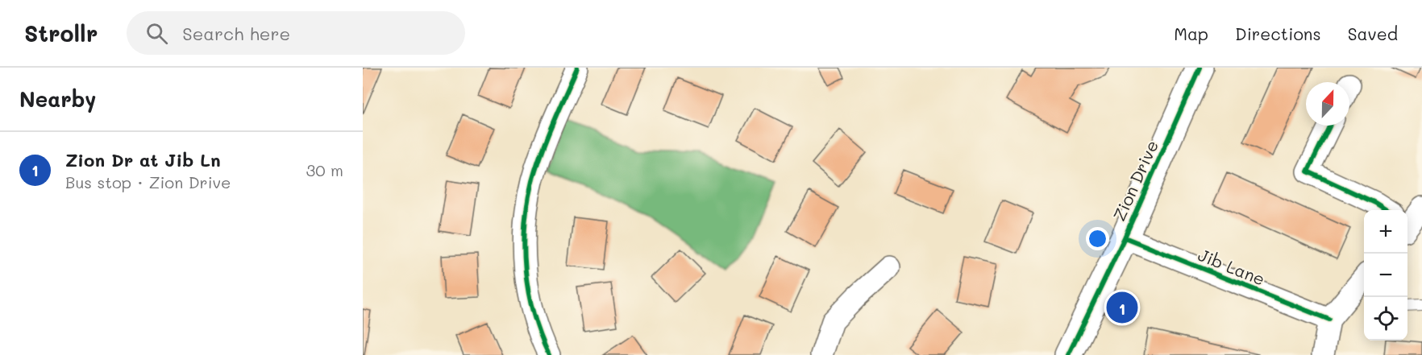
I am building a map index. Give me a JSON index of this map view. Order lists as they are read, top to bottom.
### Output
{
  "streets": {
    "street": ["Zion Drive", "Jib Lane"]
  },
  "crossings": [
    ["Zion Drive", "Jib Lane"]
  ],
  "north": "top",
  "page": {
    "header": "Strollr",
    "search": "Search here",
    "nav": ["Map", "Directions", "Saved"],
    "heading": "Nearby",
    "list": [
      {
        "mark": "1",
        "name": "Zion Dr at Jib Ln",
        "note": "Bus stop · Zion Drive",
        "value": "30 m"
      }
    ],
    "map_buttons": ["+", "−"],
    "pins": "1"
  }
}
